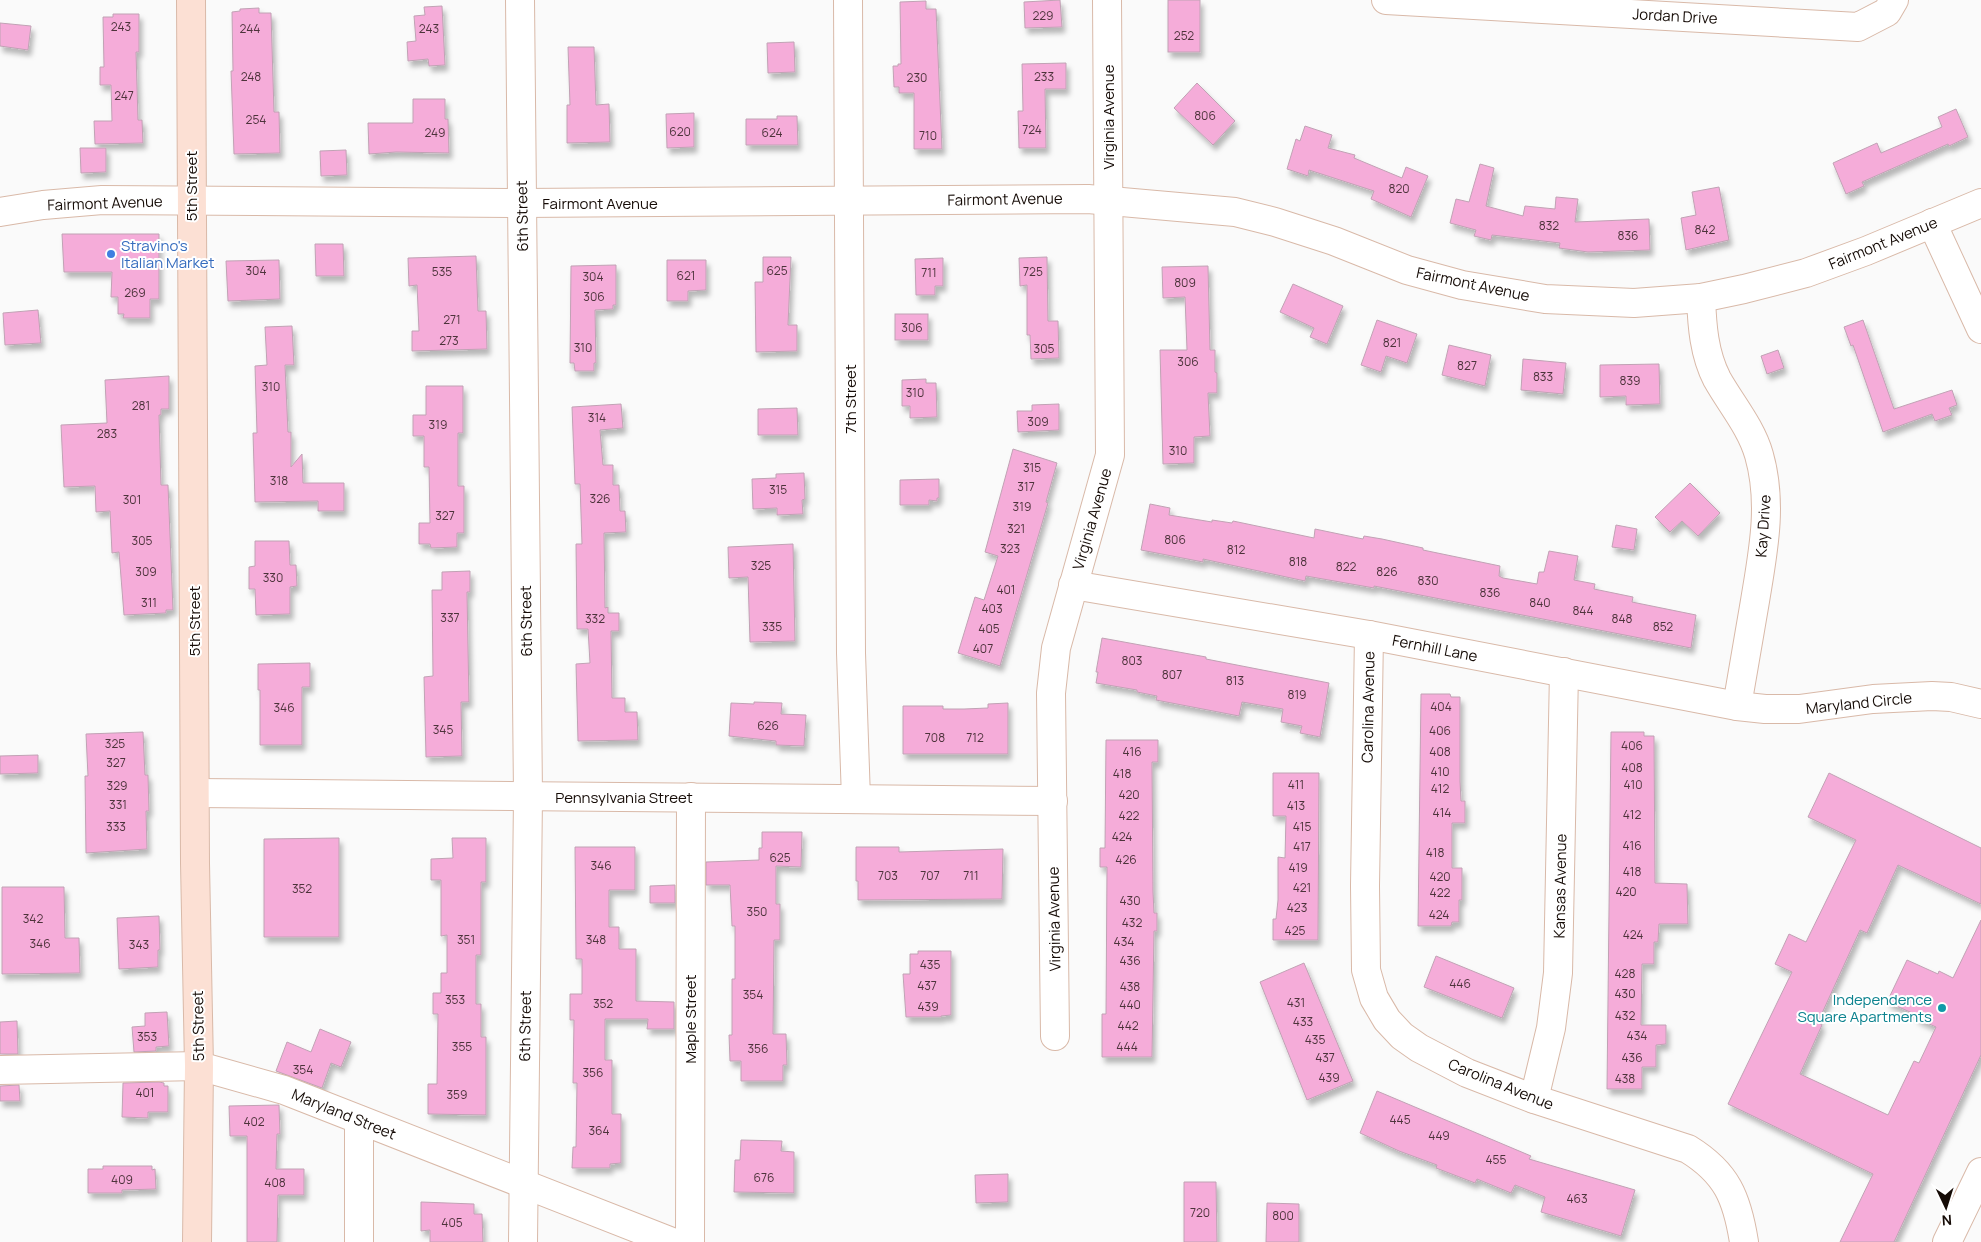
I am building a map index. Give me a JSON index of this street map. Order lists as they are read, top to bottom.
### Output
{
  "streets": {
    "street": [
      "Jordan Drive",
      "Virginia Avenue",
      "5th Street",
      "Fairmont Avenue",
      "6th Street",
      "7th Street",
      "Kay Drive",
      "Fernhill Lane",
      "Maryland Circle",
      "Carolina Avenue",
      "Pennsylvania Street",
      "Kansas Avenue",
      "Maple Street",
      "Maryland Street"
    ]
  },
  "crossings": [
    ["Virginia Avenue", "Fairmont Avenue"],
    ["Virginia Avenue", "Fernhill Lane"],
    ["Virginia Avenue", "Pennsylvania Street"],
    ["5th Street", "Fairmont Avenue"],
    ["5th Street", "Pennsylvania Street"],
    ["5th Street", "Maryland Street"],
    ["Fairmont Avenue", "6th Street"],
    ["Fairmont Avenue", "7th Street"],
    ["Fairmont Avenue", "Kay Drive"],
    ["6th Street", "Pennsylvania Street"],
    ["6th Street", "Maryland Street"],
    ["7th Street", "Pennsylvania Street"],
    ["Kay Drive", "Fernhill Lane"],
    ["Kay Drive", "Maryland Circle"],
    ["Fernhill Lane", "Maryland Circle"],
    ["Fernhill Lane", "Carolina Avenue"],
    ["Fernhill Lane", "Kansas Avenue"],
    ["Carolina Avenue", "Kansas Avenue"],
    ["Pennsylvania Street", "Maple Street"]
  ],
  "places": ["Stravino's Italian Market", "Independence Square Apartments"],
  "house_numbers": [
    "229",
    "243",
    "244",
    "243",
    "252",
    "248",
    "233",
    "230",
    "247",
    "806",
    "254",
    "724",
    "620",
    "249",
    "624",
    "710",
    "820",
    "832",
    "842",
    "836",
    "304",
    "625",
    "535",
    "725",
    "711",
    "621",
    "304",
    "809",
    "269",
    "306",
    "271",
    "306",
    "273",
    "821",
    "310",
    "305",
    "306",
    "827",
    "833",
    "839",
    "310",
    "310",
    "281",
    "314",
    "309",
    "319",
    "283",
    "310",
    "315",
    "318",
    "317",
    "315",
    "326",
    "301",
    "319",
    "327",
    "321",
    "806",
    "305",
    "323",
    "812",
    "818",
    "325",
    "822",
    "309",
    "826",
    "330",
    "830",
    "401",
    "836",
    "311",
    "840",
    "403",
    "844",
    "337",
    "332",
    "848",
    "335",
    "852",
    "405",
    "407",
    "803",
    "807",
    "813",
    "819",
    "404",
    "346",
    "626",
    "345",
    "406",
    "708",
    "712",
    "325",
    "406",
    "416",
    "408",
    "327",
    "408",
    "410",
    "418",
    "411",
    "410",
    "329",
    "412",
    "420",
    "331",
    "413",
    "414",
    "412",
    "422",
    "333",
    "415",
    "424",
    "416",
    "417",
    "418",
    "625",
    "426",
    "346",
    "419",
    "418",
    "703",
    "707",
    "711",
    "420",
    "421",
    "352",
    "420",
    "422",
    "430",
    "423",
    "350",
    "424",
    "342",
    "432",
    "425",
    "424",
    "351",
    "348",
    "434",
    "346",
    "343",
    "436",
    "435",
    "428",
    "446",
    "437",
    "438",
    "430",
    "354",
    "353",
    "431",
    "352",
    "440",
    "439",
    "432",
    "433",
    "442",
    "434",
    "353",
    "435",
    "355",
    "444",
    "356",
    "437",
    "436",
    "354",
    "356",
    "439",
    "438",
    "401",
    "359",
    "445",
    "402",
    "364",
    "449",
    "455",
    "676",
    "409",
    "408",
    "463",
    "720",
    "800",
    "405"
  ],
  "north": "bottom"
}
